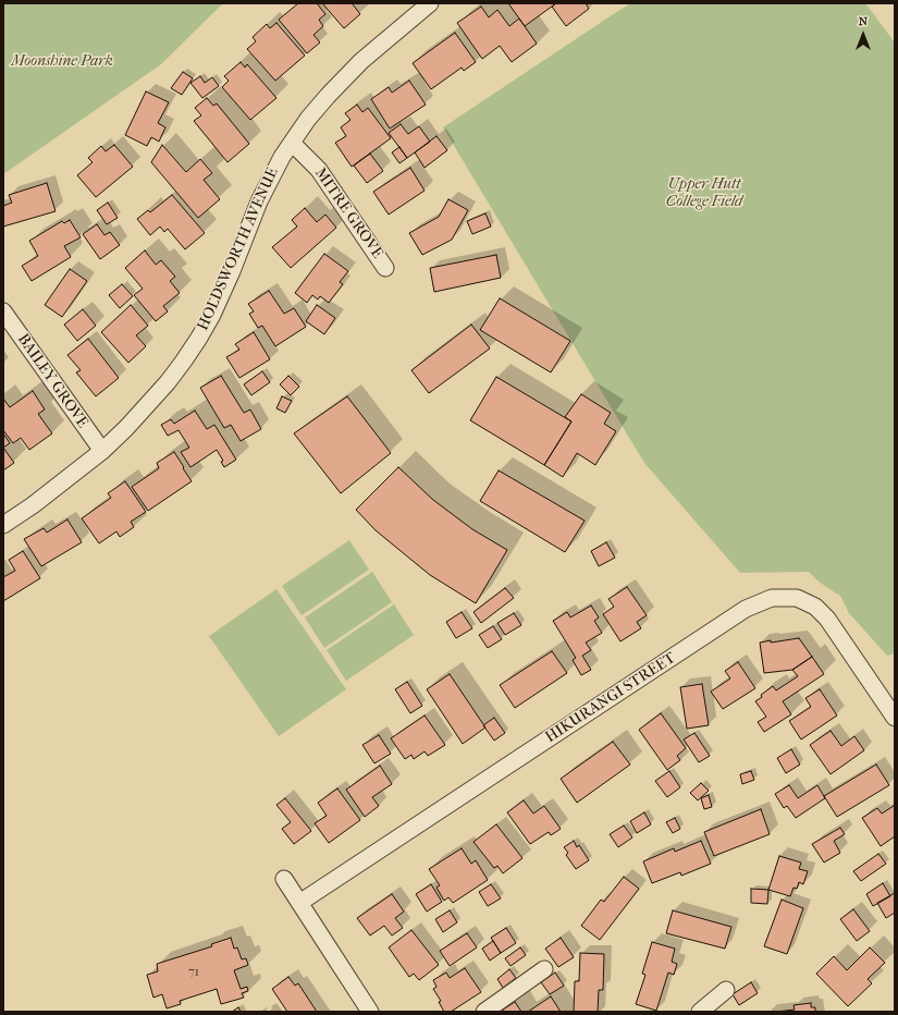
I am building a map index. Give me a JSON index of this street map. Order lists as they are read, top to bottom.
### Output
{
  "streets": {
    "street": [
      "MITRE GROVE",
      "HOLDSWORTH AVENUE",
      "BAILEY GROVE",
      "HIKURANGI STREET"
    ]
  },
  "crossings": [
    ["MITRE GROVE", "HOLDSWORTH AVENUE"],
    ["HOLDSWORTH AVENUE", "BAILEY GROVE"]
  ],
  "parks": ["Moonshine Park", "Upper Hutt College Field"],
  "house_numbers": ["71"],
  "north": "top"
}
